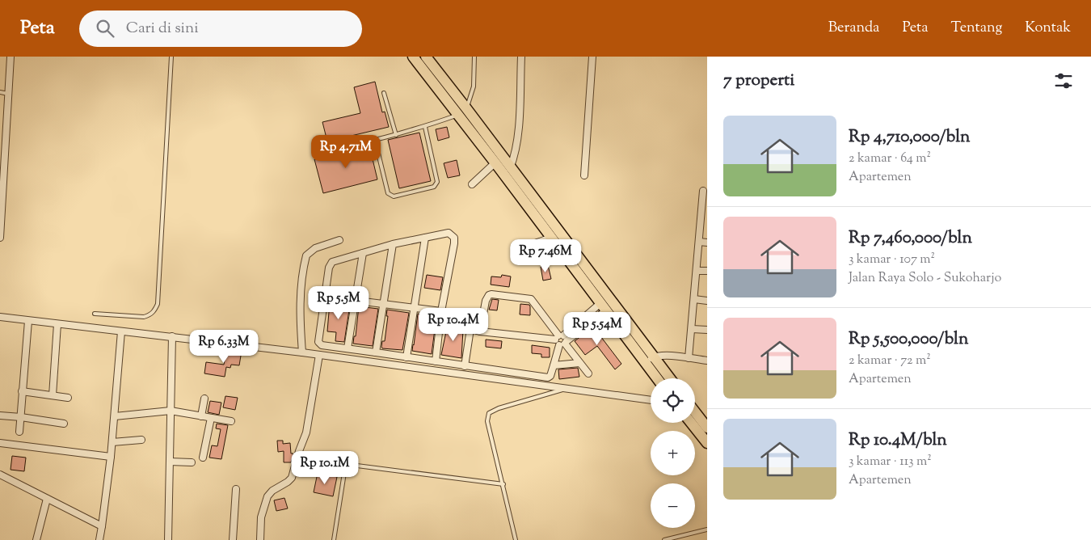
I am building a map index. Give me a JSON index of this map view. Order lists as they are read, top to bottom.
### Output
{
  "page": {
    "header": "Peta",
    "search": "Cari di sini",
    "nav": [
      "Beranda",
      "Peta",
      "Tentang",
      "Kontak"
    ],
    "heading": "7 properti",
    "list": [
      {
        "name": "Rp 4,710,000/bln",
        "note": "2 kamar · 64 m² · Apartemen"
      },
      {
        "name": "Rp 7,460,000/bln",
        "note": "3 kamar · 107 m² · Jalan Raya Solo - Sukoharjo"
      },
      {
        "name": "Rp 5,500,000/bln",
        "note": "2 kamar · 72 m² · Apartemen"
      },
      {
        "name": "Rp 10.4M/bln",
        "note": "3 kamar · 113 m² · Apartemen"
      }
    ],
    "price": [
      "Rp 4.71M",
      "Rp 7.46M",
      "Rp 5.5M",
      "Rp 10.4M",
      "Rp 5.54M",
      "Rp 6.33M",
      "Rp 10.1M"
    ],
    "map_buttons": ["+", "−"]
  }
}
